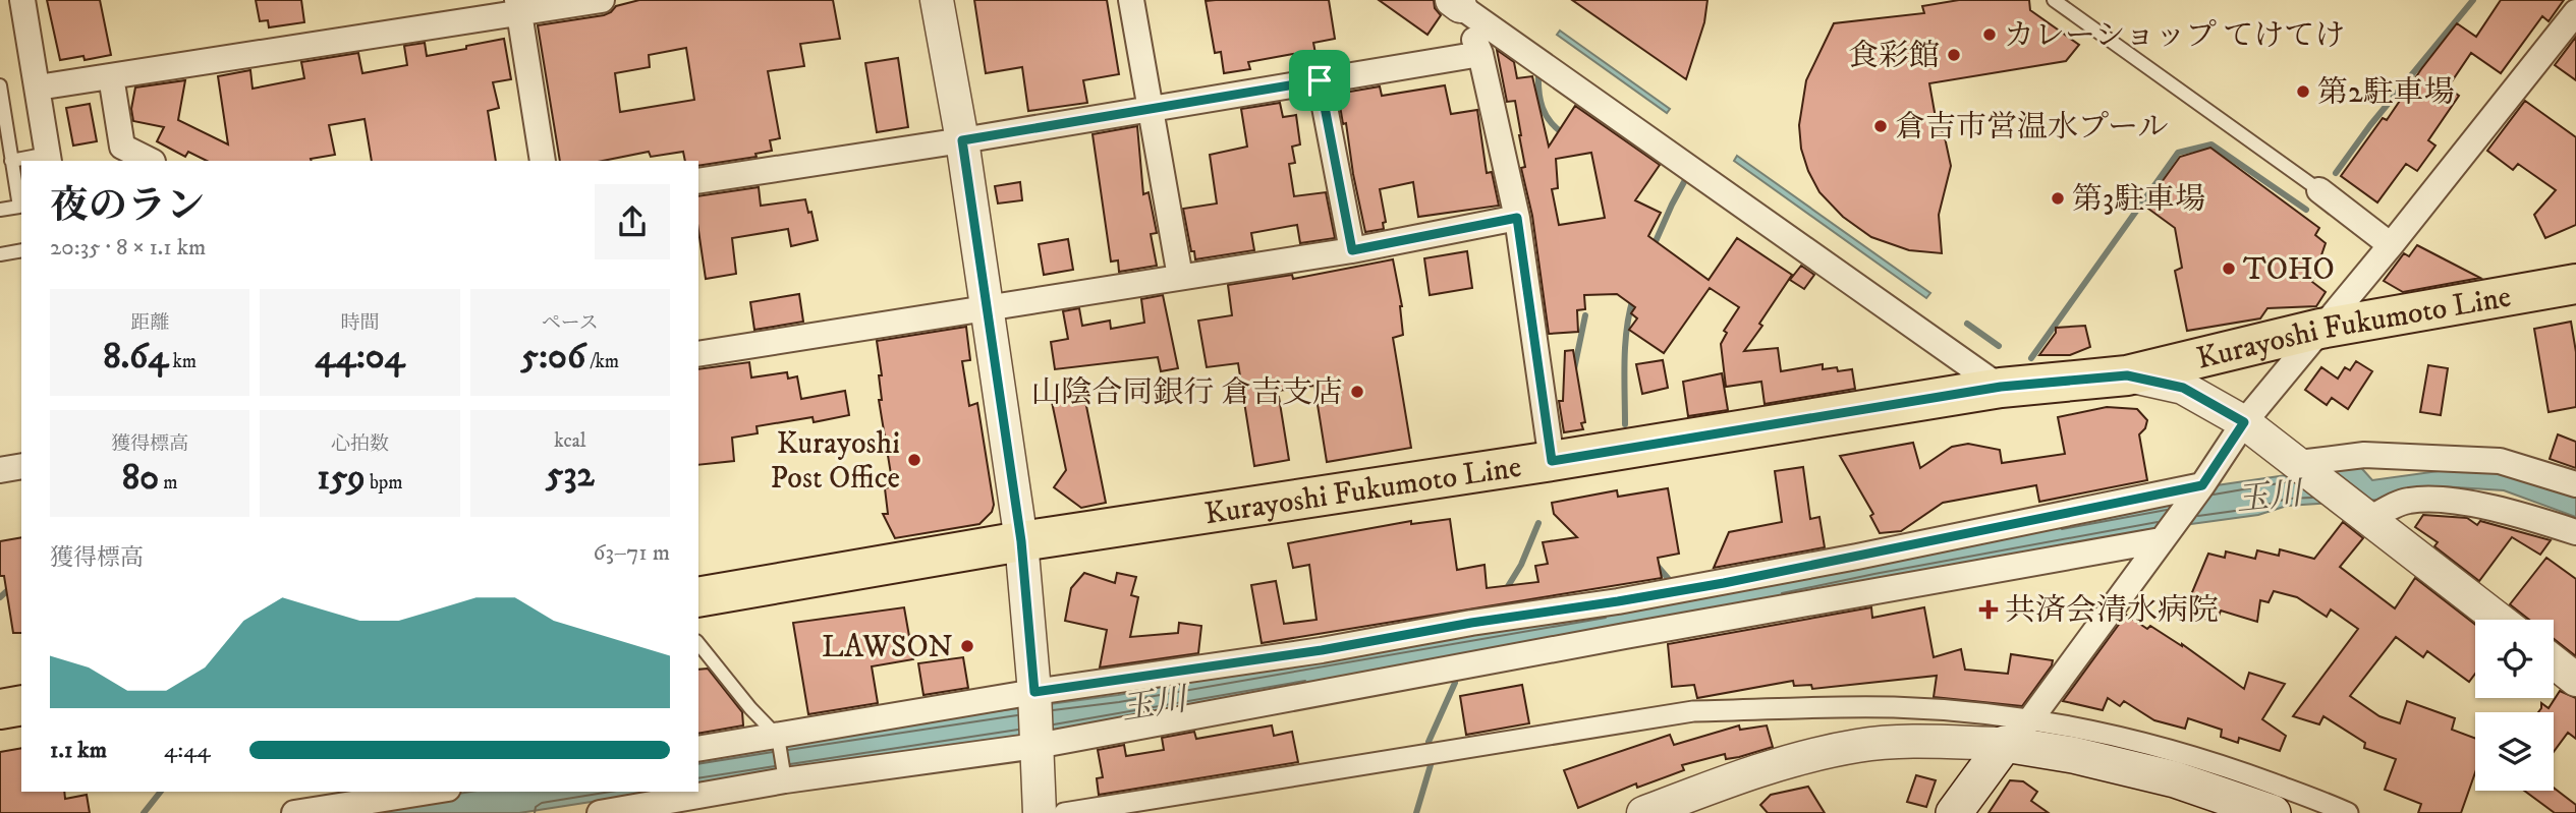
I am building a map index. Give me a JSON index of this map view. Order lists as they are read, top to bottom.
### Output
{
  "streets": {
    "main road": ["Kurayoshi Fukumoto Line"]
  },
  "water": ["玉川"],
  "places": {
    "other": [
      "カレーショップ てけてけ",
      "食彩館",
      "第2駐車場",
      "倉吉市営温水プール",
      "第3駐車場",
      "TOHO",
      "山陰合同銀行 倉吉支店",
      "Kurayoshi Post Office",
      "LAWSON"
    ],
    "health": ["共済会清水病院"]
  },
  "page": {
    "heading": ["夜のラン", "20:35 · 8 × 1.1 km"],
    "stats": [
      ["距離", "8.64 km"],
      ["時間", "44:04"],
      ["ペース", "5:06 /km"],
      ["獲得標高", "80 m"],
      ["心拍数", "159 bpm"],
      ["kcal", "532"]
    ],
    "chart": ["獲得標高", "63–71 m"],
    "list": [
      {
        "name": "1.1 km",
        "note": "4:44"
      }
    ]
  }
}
